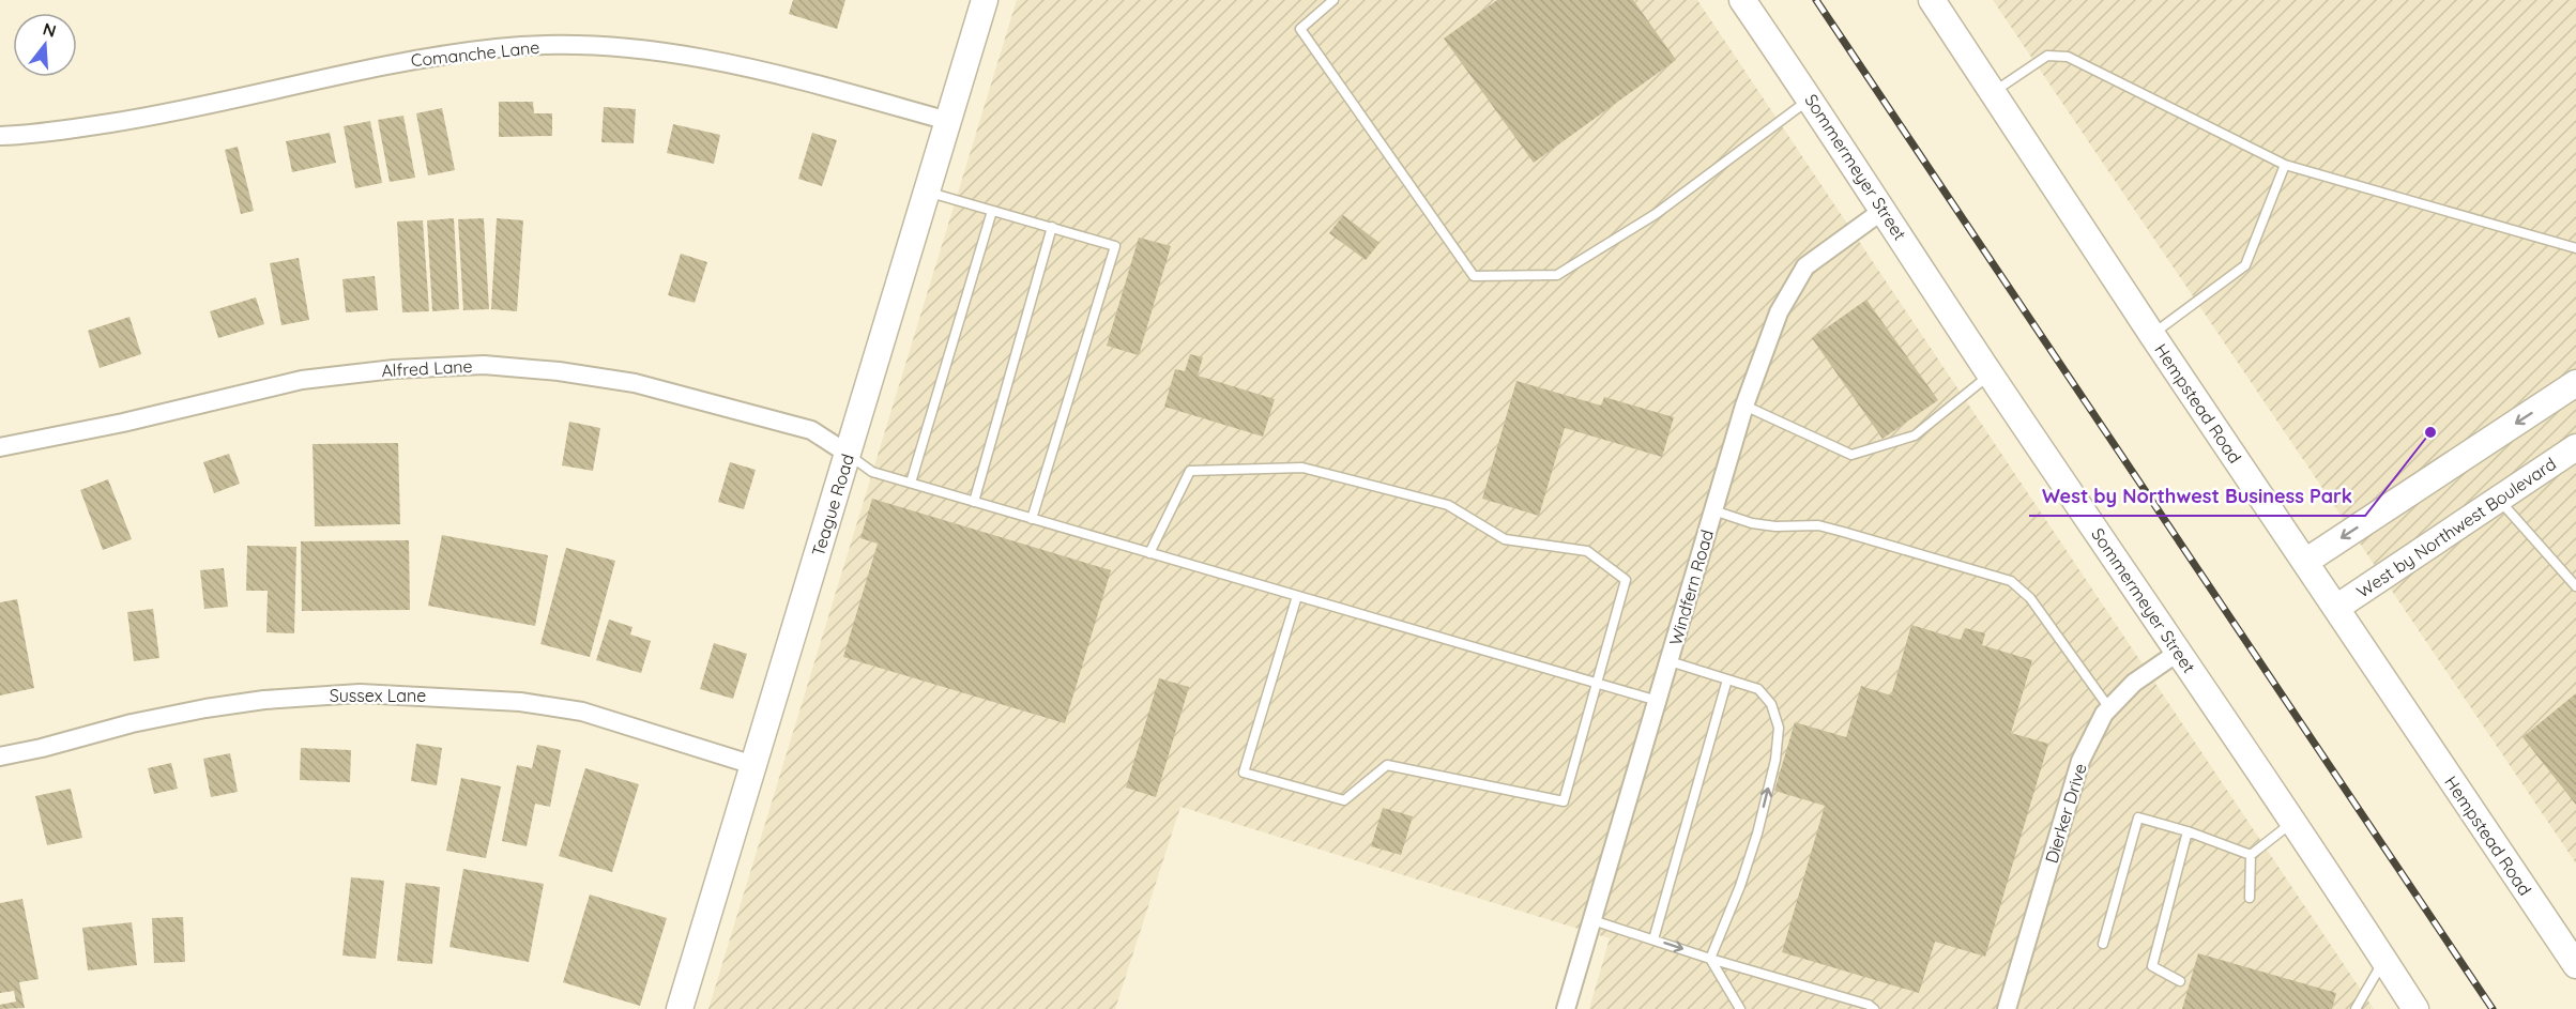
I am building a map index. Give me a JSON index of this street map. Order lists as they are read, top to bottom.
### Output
{
  "streets": {
    "street": [
      "Comanche Lane",
      "Sommermeyer Street",
      "Alfred Lane",
      "Hempstead Road",
      "Teague Road",
      "West by Northwest Boulevard",
      "Windfern Road",
      "Sussex Lane",
      "Dierker Drive"
    ]
  },
  "crossings": [
    ["Comanche Lane", "Teague Road"],
    ["Sommermeyer Street", "Windfern Road"],
    ["Sommermeyer Street", "Dierker Drive"],
    ["Alfred Lane", "Teague Road"],
    ["Hempstead Road", "West by Northwest Boulevard"],
    ["Teague Road", "Sussex Lane"]
  ],
  "places": ["West by Northwest Business Park"],
  "north": "top"
}
